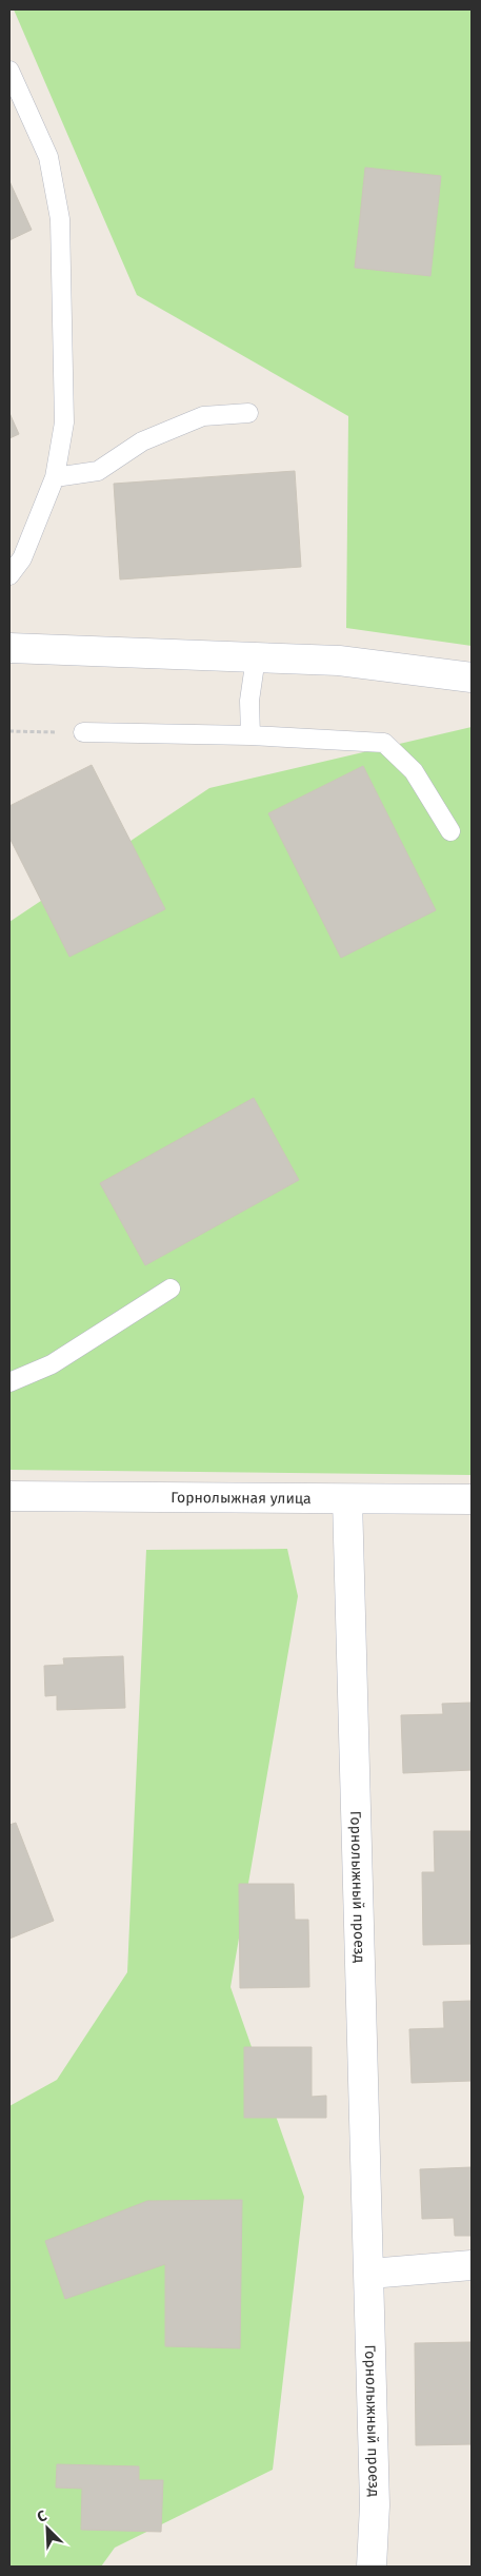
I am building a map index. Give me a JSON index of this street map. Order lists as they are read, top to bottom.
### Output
{
  "streets": {
    "street": ["Горнолыжная улица", "Горнолыжный проезд"]
  },
  "crossings": [
    ["Горнолыжная улица", "Горнолыжный проезд"]
  ],
  "north": "top left"
}
